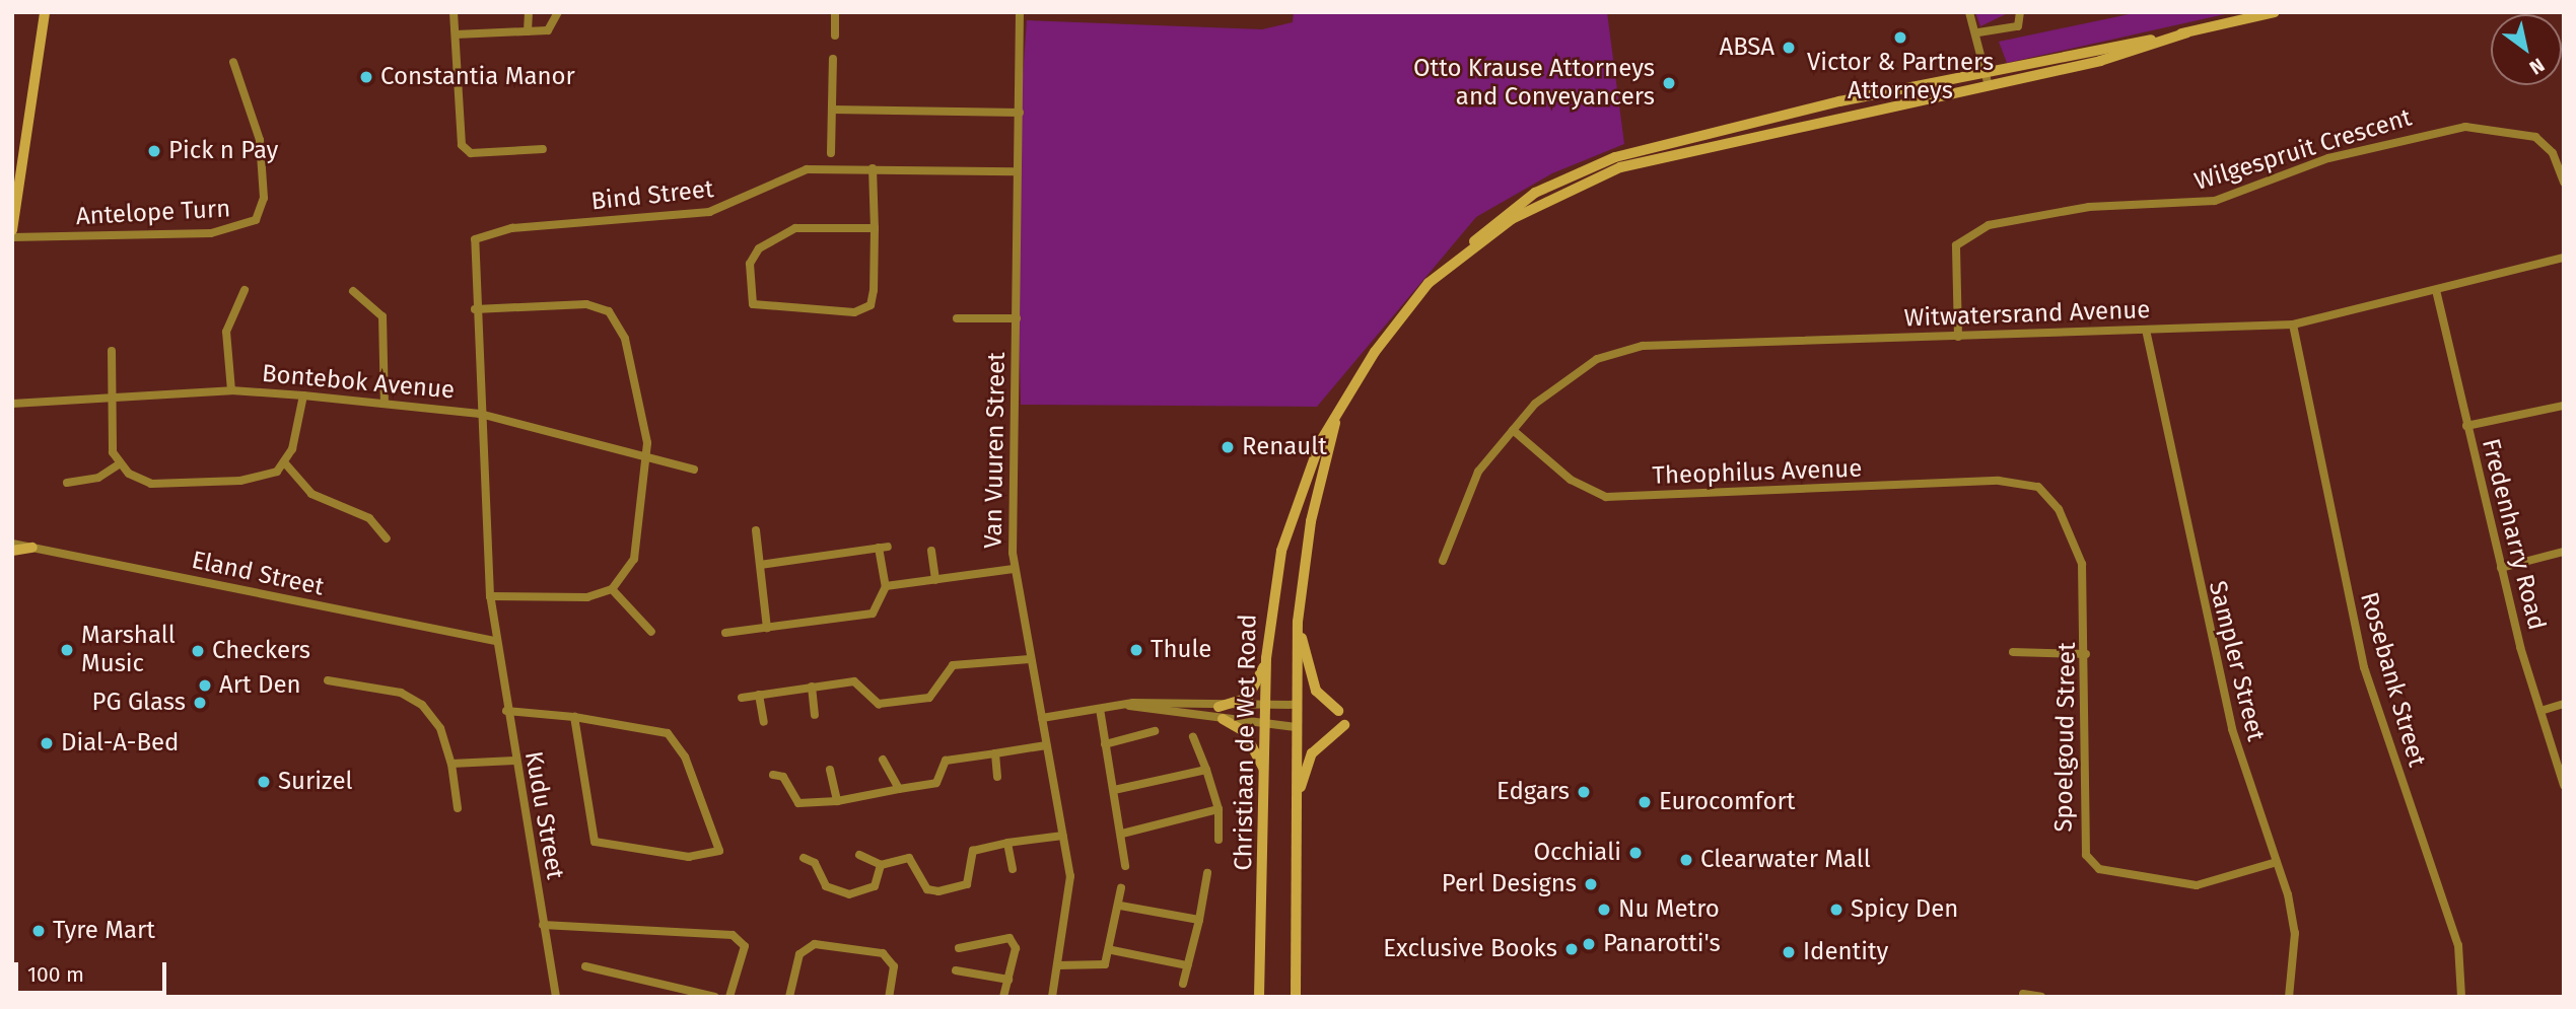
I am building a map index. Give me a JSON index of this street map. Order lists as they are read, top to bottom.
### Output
{
  "streets": {
    "main road": ["Christiaan de Wet Road"],
    "street": [
      "Wilgespruit Crescent",
      "Bind Street",
      "Antelope Turn",
      "Witwatersrand Avenue",
      "Bontebok Avenue",
      "Van Vuuren Street",
      "Theophilus Avenue",
      "Fredenharry Road",
      "Eland Street",
      "Sampler Street",
      "Rosebank Street",
      "Spoelgoud Street",
      "Kudu Street"
    ]
  },
  "crossings": [
    ["Wilgespruit Crescent", "Witwatersrand Avenue"],
    ["Bind Street", "Van Vuuren Street"],
    ["Bind Street", "Kudu Street"],
    ["Witwatersrand Avenue", "Theophilus Avenue"],
    ["Witwatersrand Avenue", "Fredenharry Road"],
    ["Witwatersrand Avenue", "Sampler Street"],
    ["Witwatersrand Avenue", "Rosebank Street"],
    ["Bontebok Avenue", "Kudu Street"],
    ["Theophilus Avenue", "Spoelgoud Street"],
    ["Eland Street", "Kudu Street"],
    ["Sampler Street", "Spoelgoud Street"]
  ],
  "places": [
    "Victor & Partners Attorneys",
    "ABSA",
    "Constantia Manor",
    "Otto Krause Attorneys and Conveyancers",
    "Pick n Pay",
    "Renault",
    "Marshall Music",
    "Thule",
    "Checkers",
    "Art Den",
    "PG Glass",
    "Dial-A-Bed",
    "Surizel",
    "Edgars",
    "Eurocomfort",
    "Occhiali",
    "Clearwater Mall",
    "Perl Designs",
    "Nu Metro",
    "Spicy Den",
    "Tyre Mart",
    "Panarotti's",
    "Exclusive Books",
    "Identity"
  ],
  "scale_bar": "100 m",
  "north": "bottom right"
}
